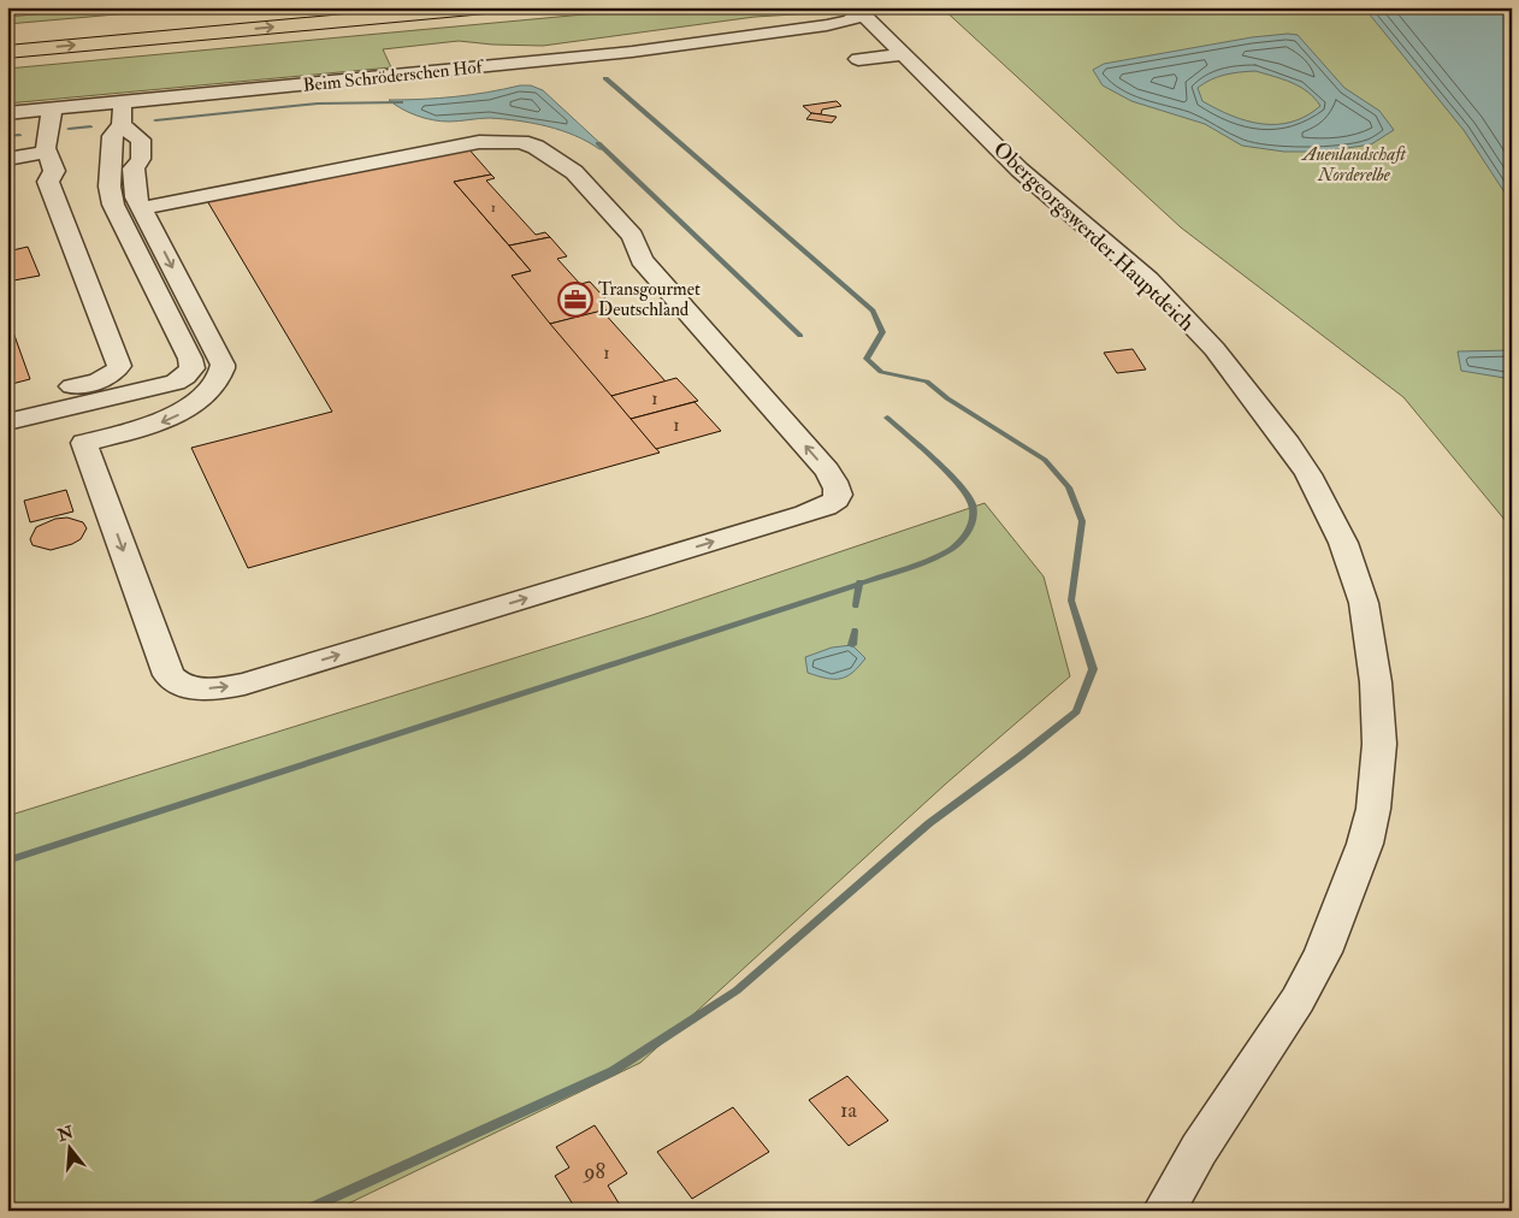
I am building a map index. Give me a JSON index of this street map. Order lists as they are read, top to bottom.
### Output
{
  "streets": {
    "street": ["Beim Schröderschen Hof", "Obergeorgswerder Hauptdeich"]
  },
  "crossings": [
    ["Beim Schröderschen Hof", "Obergeorgswerder Hauptdeich"]
  ],
  "parks": ["Auenlandschaft Norderelbe"],
  "places": {
    "office": ["Transgourmet Deutschland"]
  },
  "house_numbers": [
    "1",
    "1",
    "1",
    "1",
    "1a",
    "98"
  ],
  "north": "top"
}
